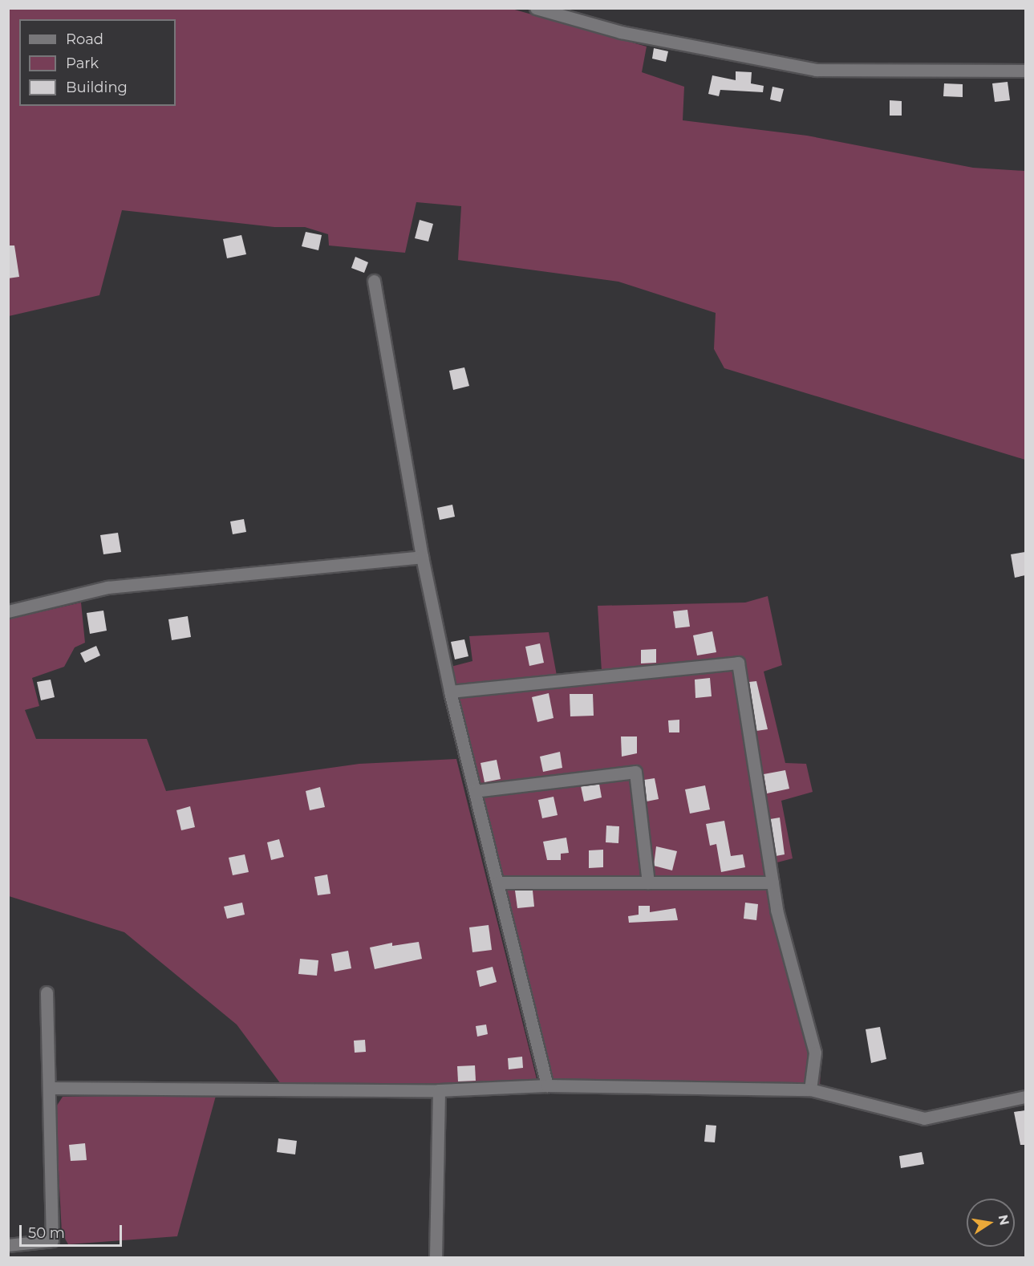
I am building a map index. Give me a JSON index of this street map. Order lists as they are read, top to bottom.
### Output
{
  "legend": ["Road", "Park", "Building"],
  "scale_bar": "50 m",
  "north": "right"
}
